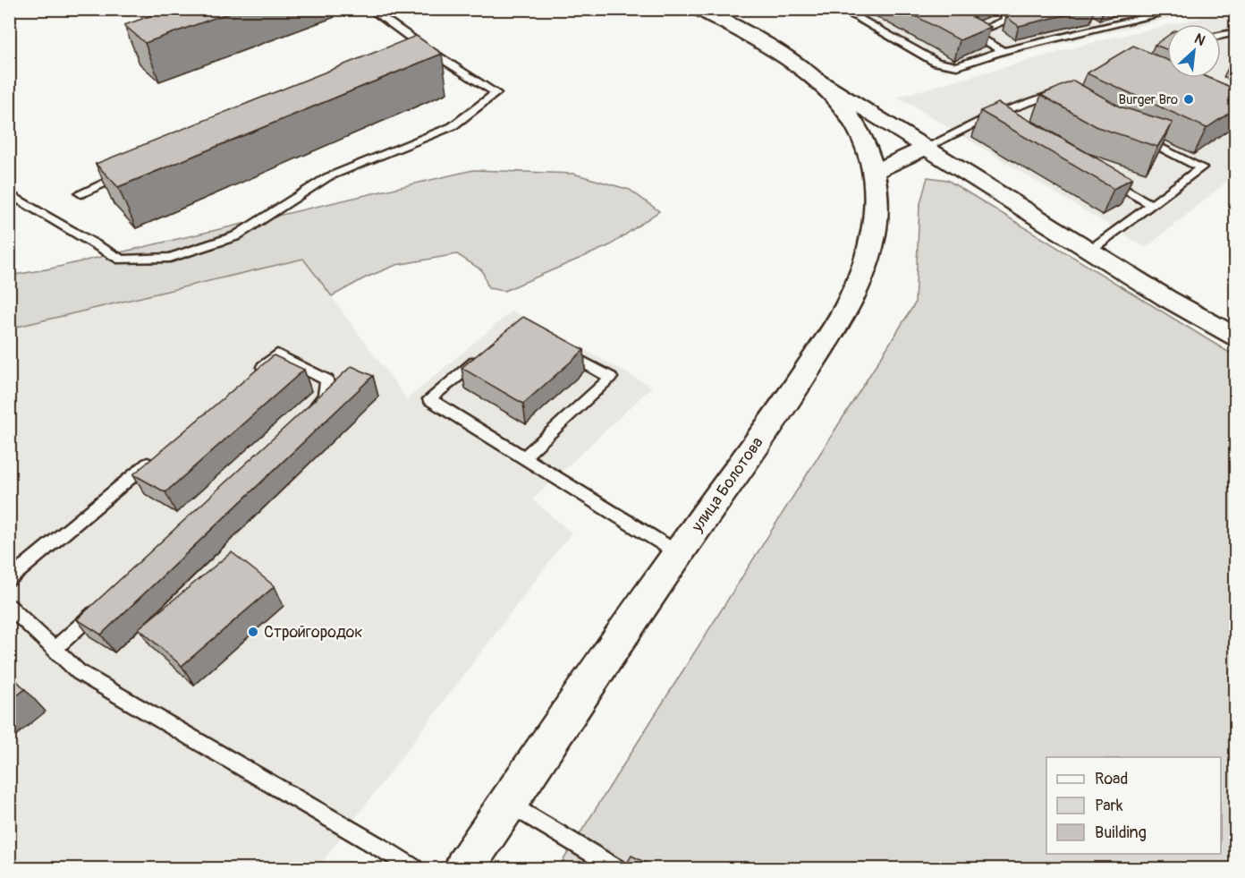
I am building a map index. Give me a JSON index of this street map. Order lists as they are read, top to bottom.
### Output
{
  "streets": {
    "main road": ["улица Болотова"]
  },
  "places": ["Burger Bro", "Стройгородок"],
  "legend": ["Road", "Park", "Building"],
  "north": "top right"
}
